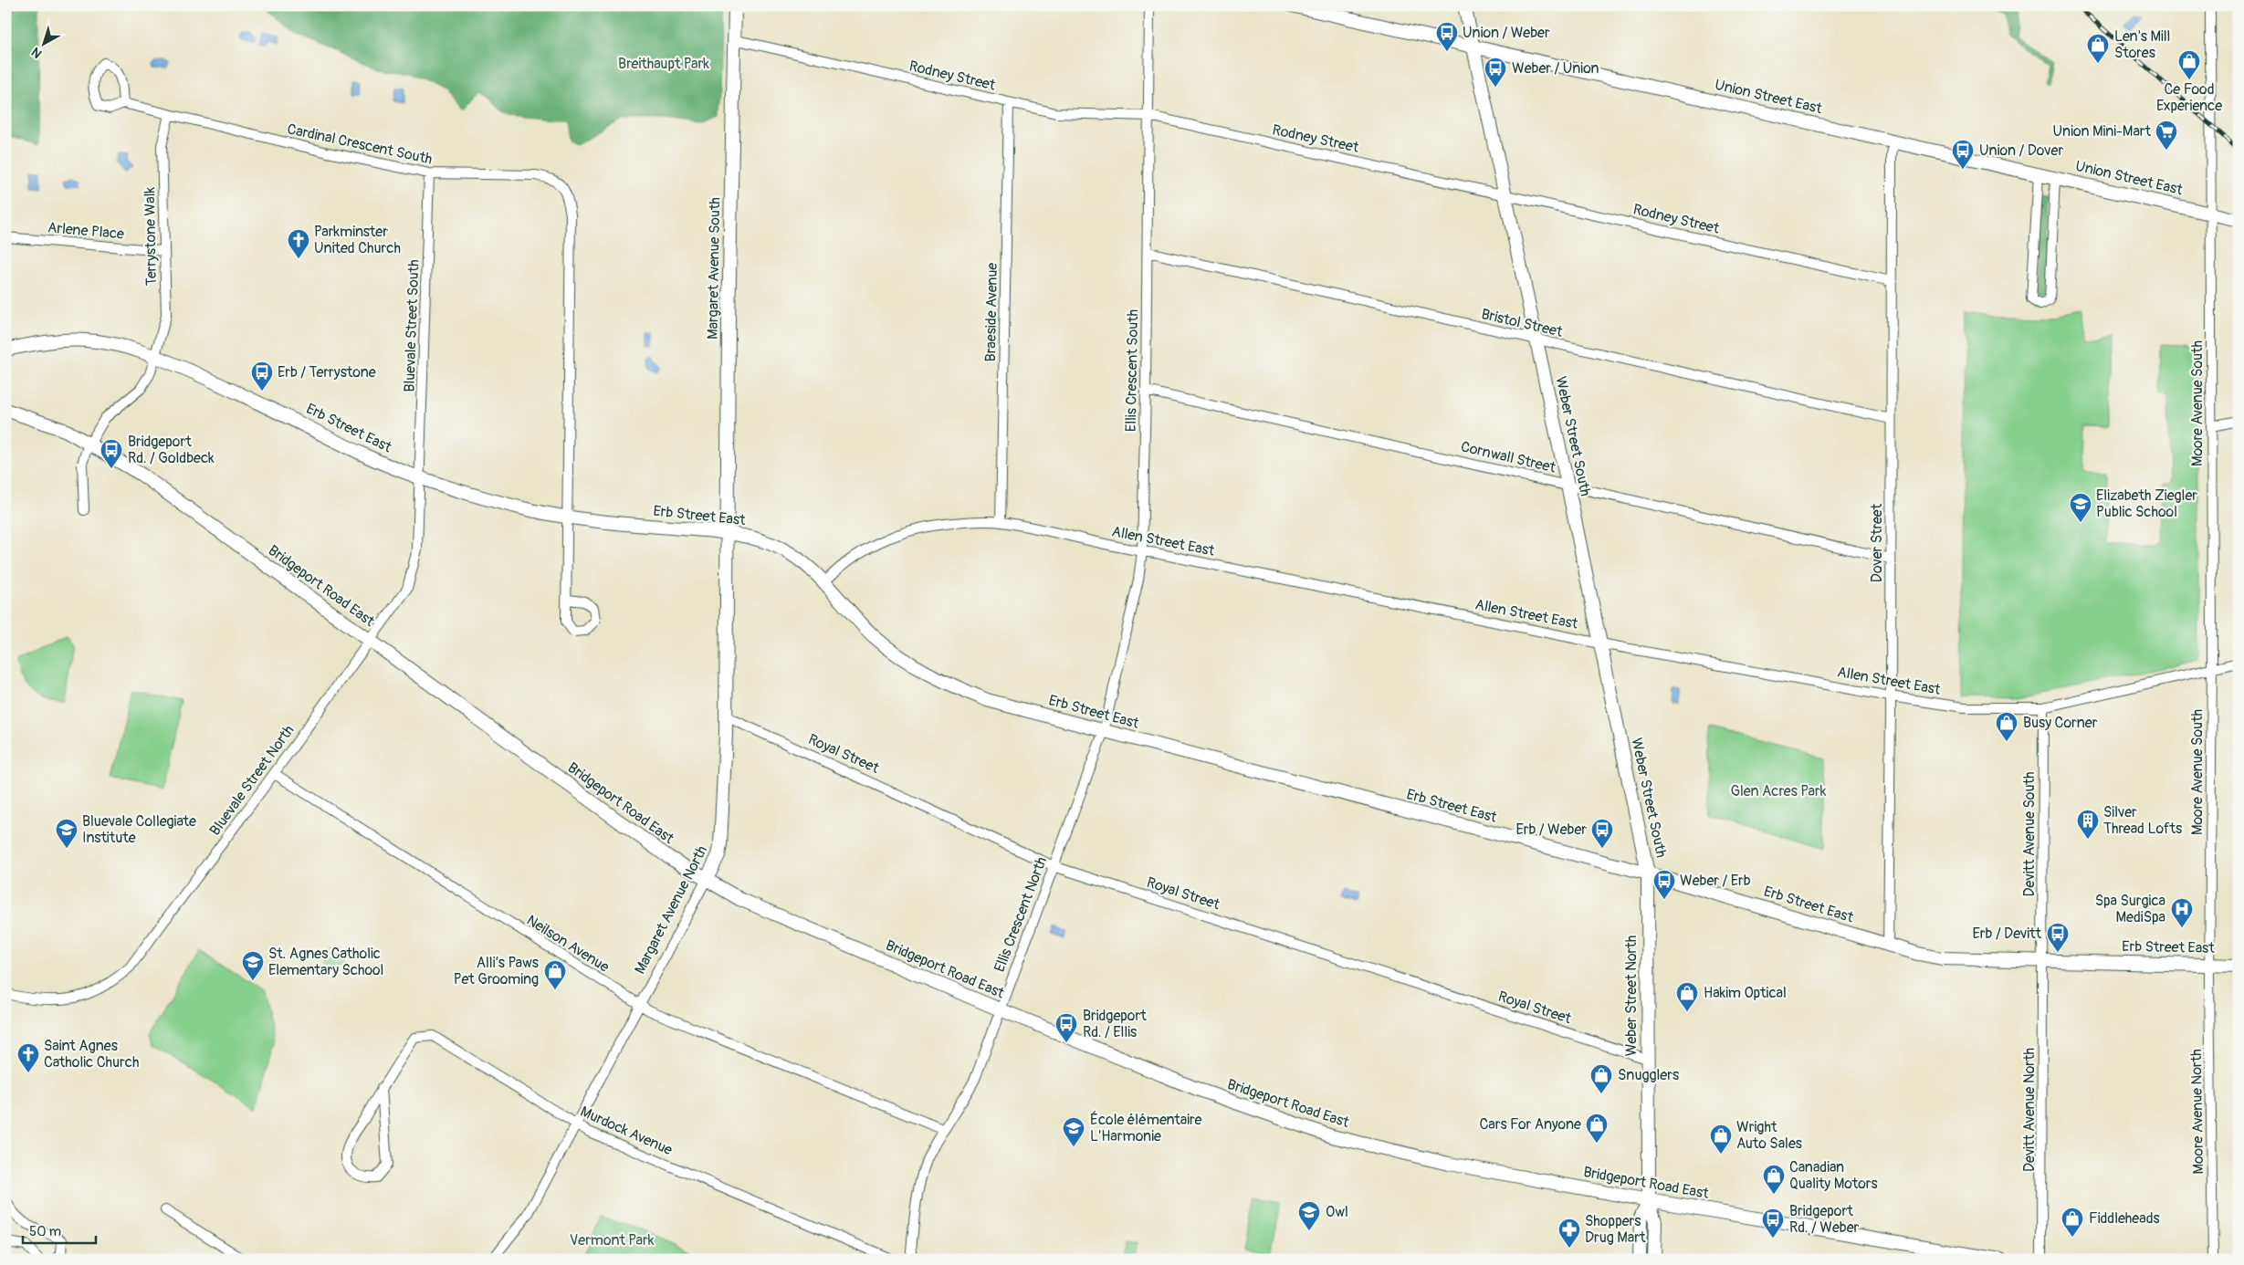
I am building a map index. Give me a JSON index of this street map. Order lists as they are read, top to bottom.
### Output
{
  "streets": {
    "main road": [
      "Union Street East",
      "Margaret Avenue South",
      "Erb Street East",
      "Weber Street South",
      "Bridgeport Road East",
      "Margaret Avenue North",
      "Weber Street North"
    ],
    "street": [
      "Rodney Street",
      "Cardinal Crescent South",
      "Arlene Place",
      "Terrystone Walk",
      "Braeside Avenue",
      "Bristol Street",
      "Bluevale Street South",
      "Ellis Crescent South",
      "Moore Avenue South",
      "Cornwall Street",
      "Allen Street East",
      "Dover Street",
      "Royal Street",
      "Bluevale Street North",
      "Devitt Avenue South",
      "Ellis Crescent North",
      "Neilson Avenue",
      "Devitt Avenue North",
      "Moore Avenue North",
      "Murdock Avenue"
    ]
  },
  "crossings": [
    ["Rodney Street", "Margaret Avenue South"],
    ["Rodney Street", "Braeside Avenue"],
    ["Rodney Street", "Ellis Crescent South"],
    ["Rodney Street", "Weber Street South"],
    ["Rodney Street", "Dover Street"],
    ["Union Street East", "Moore Avenue South"],
    ["Union Street East", "Weber Street South"],
    ["Union Street East", "Dover Street"],
    ["Cardinal Crescent South", "Terrystone Walk"],
    ["Cardinal Crescent South", "Bluevale Street South"],
    ["Cardinal Crescent South", "Erb Street East"],
    ["Arlene Place", "Terrystone Walk"],
    ["Terrystone Walk", "Erb Street East"],
    ["Terrystone Walk", "Bridgeport Road East"],
    ["Margaret Avenue South", "Erb Street East"],
    ["Margaret Avenue South", "Margaret Avenue North"],
    ["Braeside Avenue", "Allen Street East"],
    ["Bristol Street", "Ellis Crescent South"],
    ["Bristol Street", "Weber Street South"],
    ["Bristol Street", "Dover Street"],
    ["Bluevale Street South", "Erb Street East"],
    ["Bluevale Street South", "Bluevale Street North"],
    ["Ellis Crescent South", "Erb Street East"],
    ["Ellis Crescent South", "Cornwall Street"],
    ["Ellis Crescent South", "Allen Street East"],
    ["Ellis Crescent South", "Ellis Crescent North"],
    ["Moore Avenue South", "Erb Street East"],
    ["Moore Avenue South", "Allen Street East"],
    ["Moore Avenue South", "Moore Avenue North"],
    ["Erb Street East", "Weber Street South"],
    ["Erb Street East", "Allen Street East"],
    ["Erb Street East", "Dover Street"],
    ["Erb Street East", "Bluevale Street North"],
    ["Erb Street East", "Devitt Avenue South"],
    ["Erb Street East", "Margaret Avenue North"],
    ["Erb Street East", "Ellis Crescent North"],
    ["Erb Street East", "Weber Street North"],
    ["Erb Street East", "Devitt Avenue North"],
    ["Erb Street East", "Moore Avenue North"],
    ["Weber Street South", "Cornwall Street"],
    ["Weber Street South", "Allen Street East"],
    ["Weber Street South", "Weber Street North"],
    ["Cornwall Street", "Dover Street"],
    ["Allen Street East", "Dover Street"],
    ["Allen Street East", "Devitt Avenue South"],
    ["Bridgeport Road East", "Bluevale Street North"],
    ["Bridgeport Road East", "Margaret Avenue North"],
    ["Bridgeport Road East", "Ellis Crescent North"],
    ["Bridgeport Road East", "Weber Street North"],
    ["Royal Street", "Margaret Avenue North"],
    ["Royal Street", "Ellis Crescent North"],
    ["Royal Street", "Weber Street North"],
    ["Bluevale Street North", "Neilson Avenue"],
    ["Devitt Avenue South", "Devitt Avenue North"],
    ["Margaret Avenue North", "Neilson Avenue"],
    ["Margaret Avenue North", "Murdock Avenue"],
    ["Ellis Crescent North", "Neilson Avenue"]
  ],
  "parks": ["Breithaupt Park", "Glen Acres Park", "Vermont Park"],
  "places": {
    "bus stop": [
      "Union / Weber",
      "Weber / Union",
      "Union / Dover",
      "Erb / Terrystone",
      "Bridgeport Rd. / Goldbeck",
      "Erb / Weber",
      "Weber / Erb",
      "Erb / Devitt",
      "Bridgeport Rd. / Ellis",
      "Bridgeport Rd. / Weber"
    ],
    "shop": [
      "Len's Mill Stores",
      "Ce Food Experience",
      "Busy Corner",
      "Alli’s Paws Pet Grooming",
      "Hakim Optical",
      "Snugglers",
      "Cars For Anyone",
      "Wright Auto Sales",
      "Canadian Quality Motors",
      "Fiddleheads"
    ],
    "supermarket": ["Union Mini-Mart"],
    "church": ["Parkminster United Church", "Saint Agnes Catholic Church"],
    "school or university": [
      "Elizabeth Ziegler Public School",
      "Bluevale Collegiate Institute",
      "St. Agnes Catholic Elementary School",
      "École élémentaire L'Harmonie",
      "Owl"
    ],
    "building": ["Silver Thread Lofts"],
    "hospital": ["Spa Surgica MediSpa"],
    "pharmacy": ["Shoppers Drug Mart"]
  },
  "scale_bar": "50 m",
  "north": "bottom left"
}
